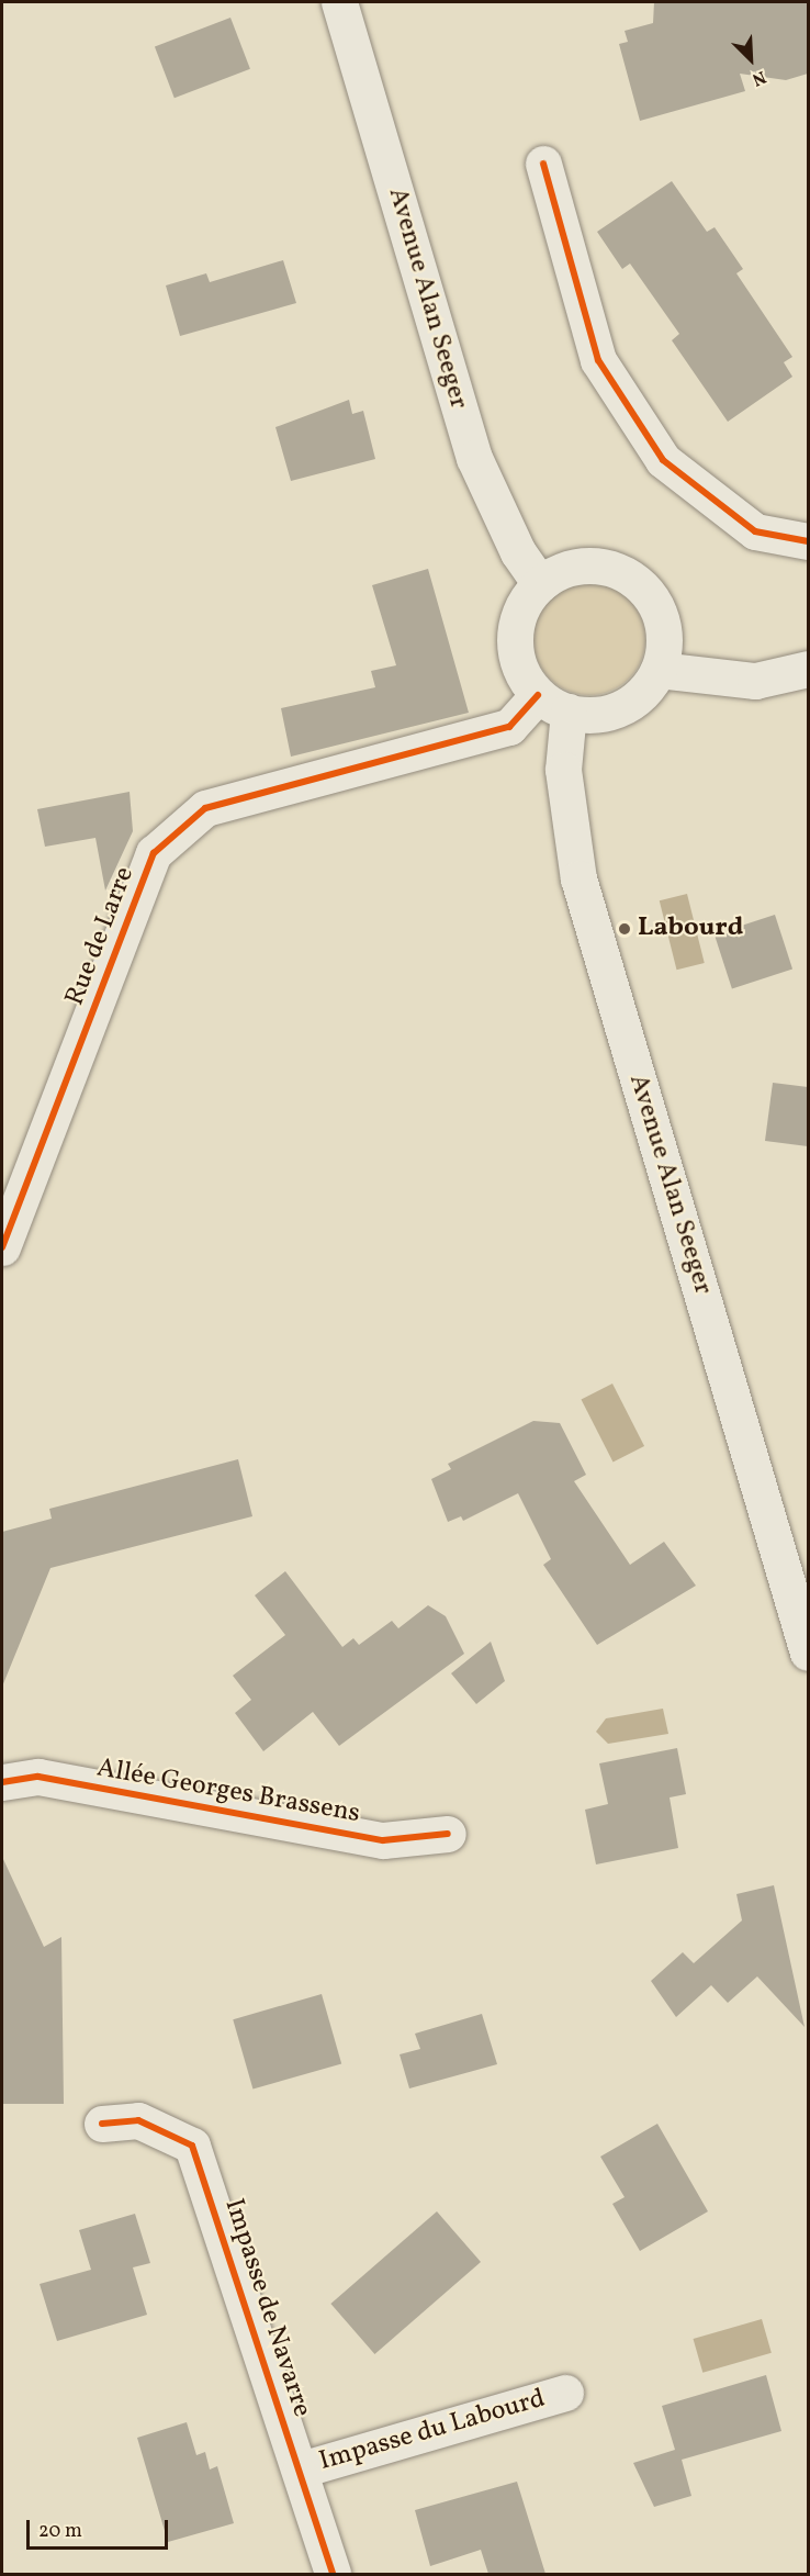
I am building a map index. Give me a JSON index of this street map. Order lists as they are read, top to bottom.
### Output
{
  "streets": {
    "street": [
      "Avenue Alan Seeger",
      "Rue de Larre",
      "Allée Georges Brassens",
      "Impasse de Navarre",
      "Impasse du Labourd"
    ]
  },
  "crossings": [
    ["Avenue Alan Seeger", "Rue de Larre"],
    ["Impasse de Navarre", "Impasse du Labourd"]
  ],
  "places": ["Labourd"],
  "scale_bar": "20 m",
  "north": "bottom right"
}
